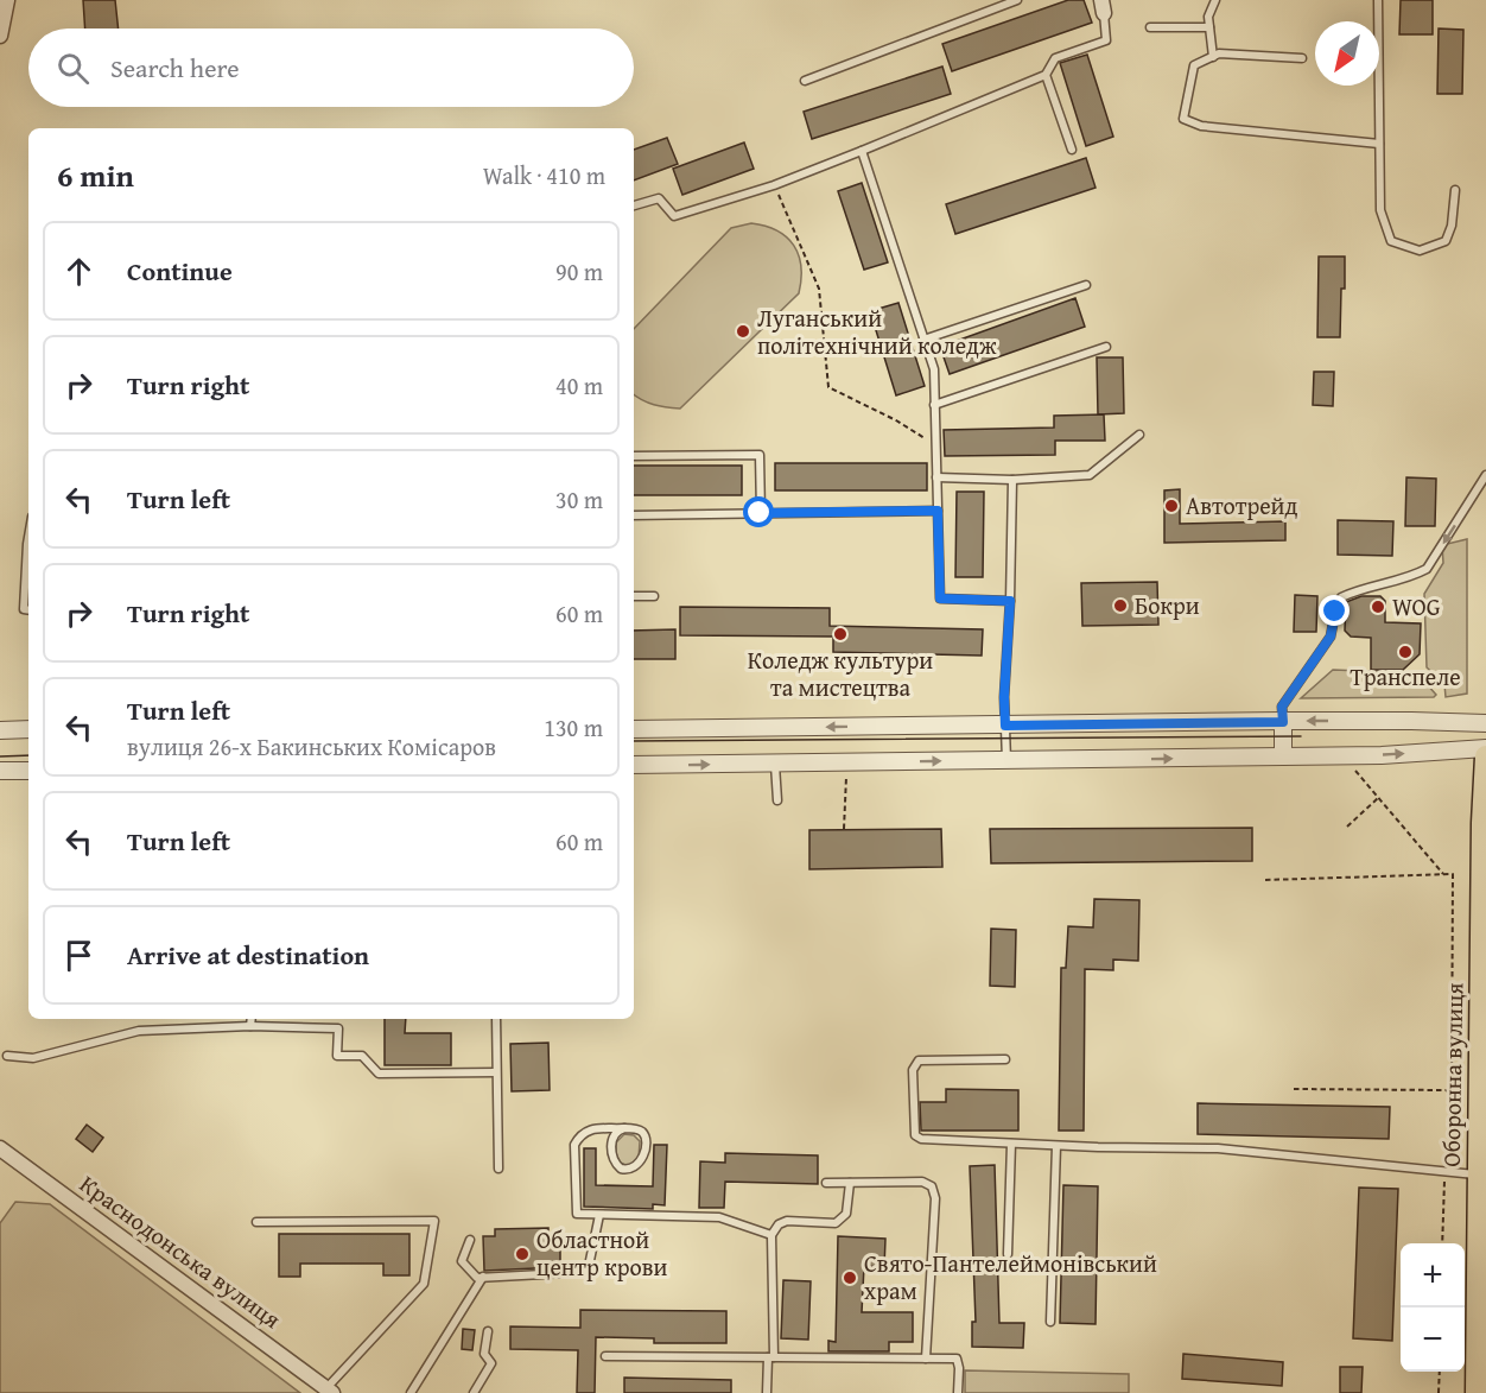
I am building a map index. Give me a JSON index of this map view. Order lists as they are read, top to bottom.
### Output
{
  "streets": {
    "main road": ["Оборонна вулиця"],
    "street": ["Краснодонська вулиця"]
  },
  "places": [
    "Луганський політехнічний коледж",
    "Автотрейд",
    "Бокри",
    "WOG",
    "Коледж культури та мистецтва",
    "Транспеле",
    "Областной центр крови",
    "Свято-Пантелеймонівський храм"
  ],
  "north": "bottom left",
  "page": {
    "search": "Search here",
    "heading": ["6 min", "Walk · 410 m"],
    "list": [
      ["Continue", "90 m"],
      ["Turn right", "40 m"],
      ["Turn left", "30 m"],
      ["Turn right", "60 m"],
      ["Turn left", "вулиця 26-х Бакинських Комісаров", "130 m"],
      ["Turn left", "60 m"],
      "Arrive at destination"
    ],
    "map_buttons": ["+", "−"]
  }
}
